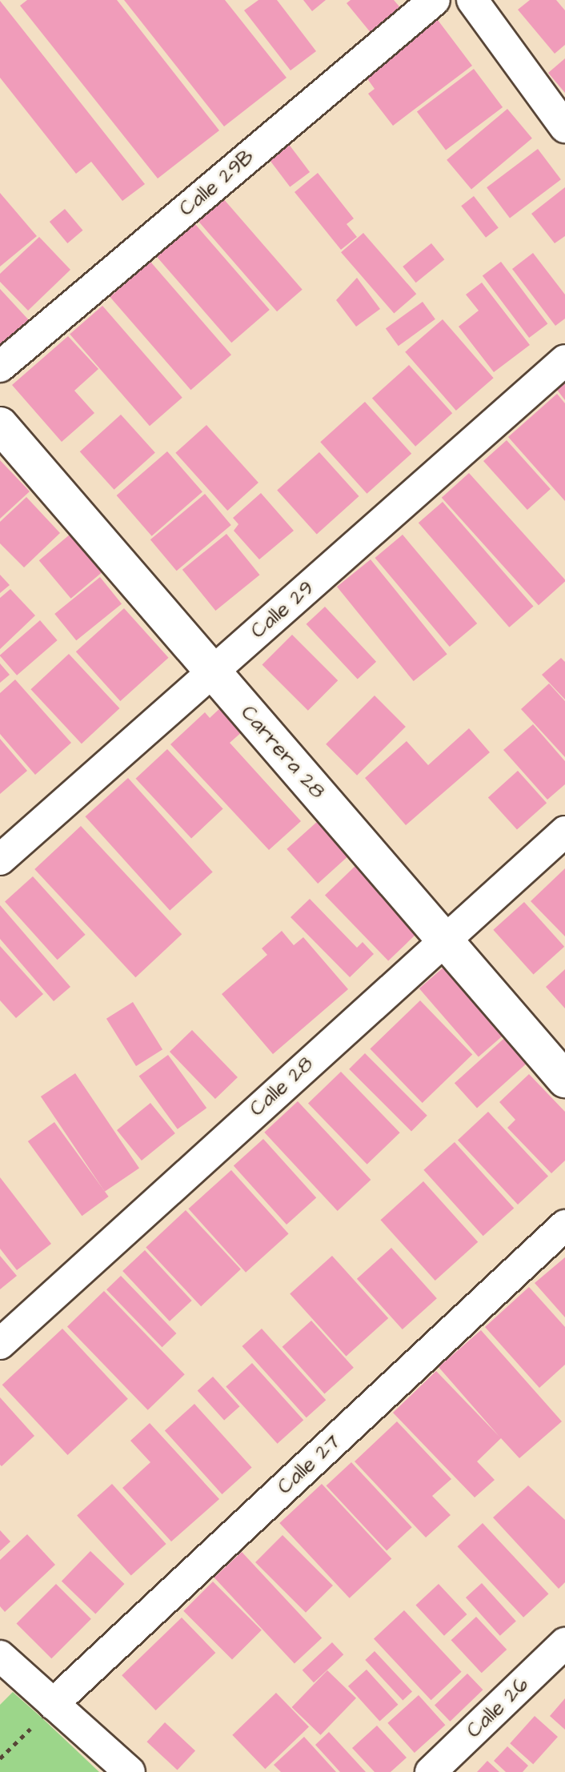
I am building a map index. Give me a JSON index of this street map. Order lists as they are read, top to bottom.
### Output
{
  "streets": {
    "street": [
      "Calle 29B",
      "Calle 29",
      "Carrera 28",
      "Calle 28",
      "Calle 27",
      "Calle 26"
    ]
  },
  "crossings": [
    ["Calle 29", "Carrera 28"],
    ["Carrera 28", "Calle 28"]
  ]
}
